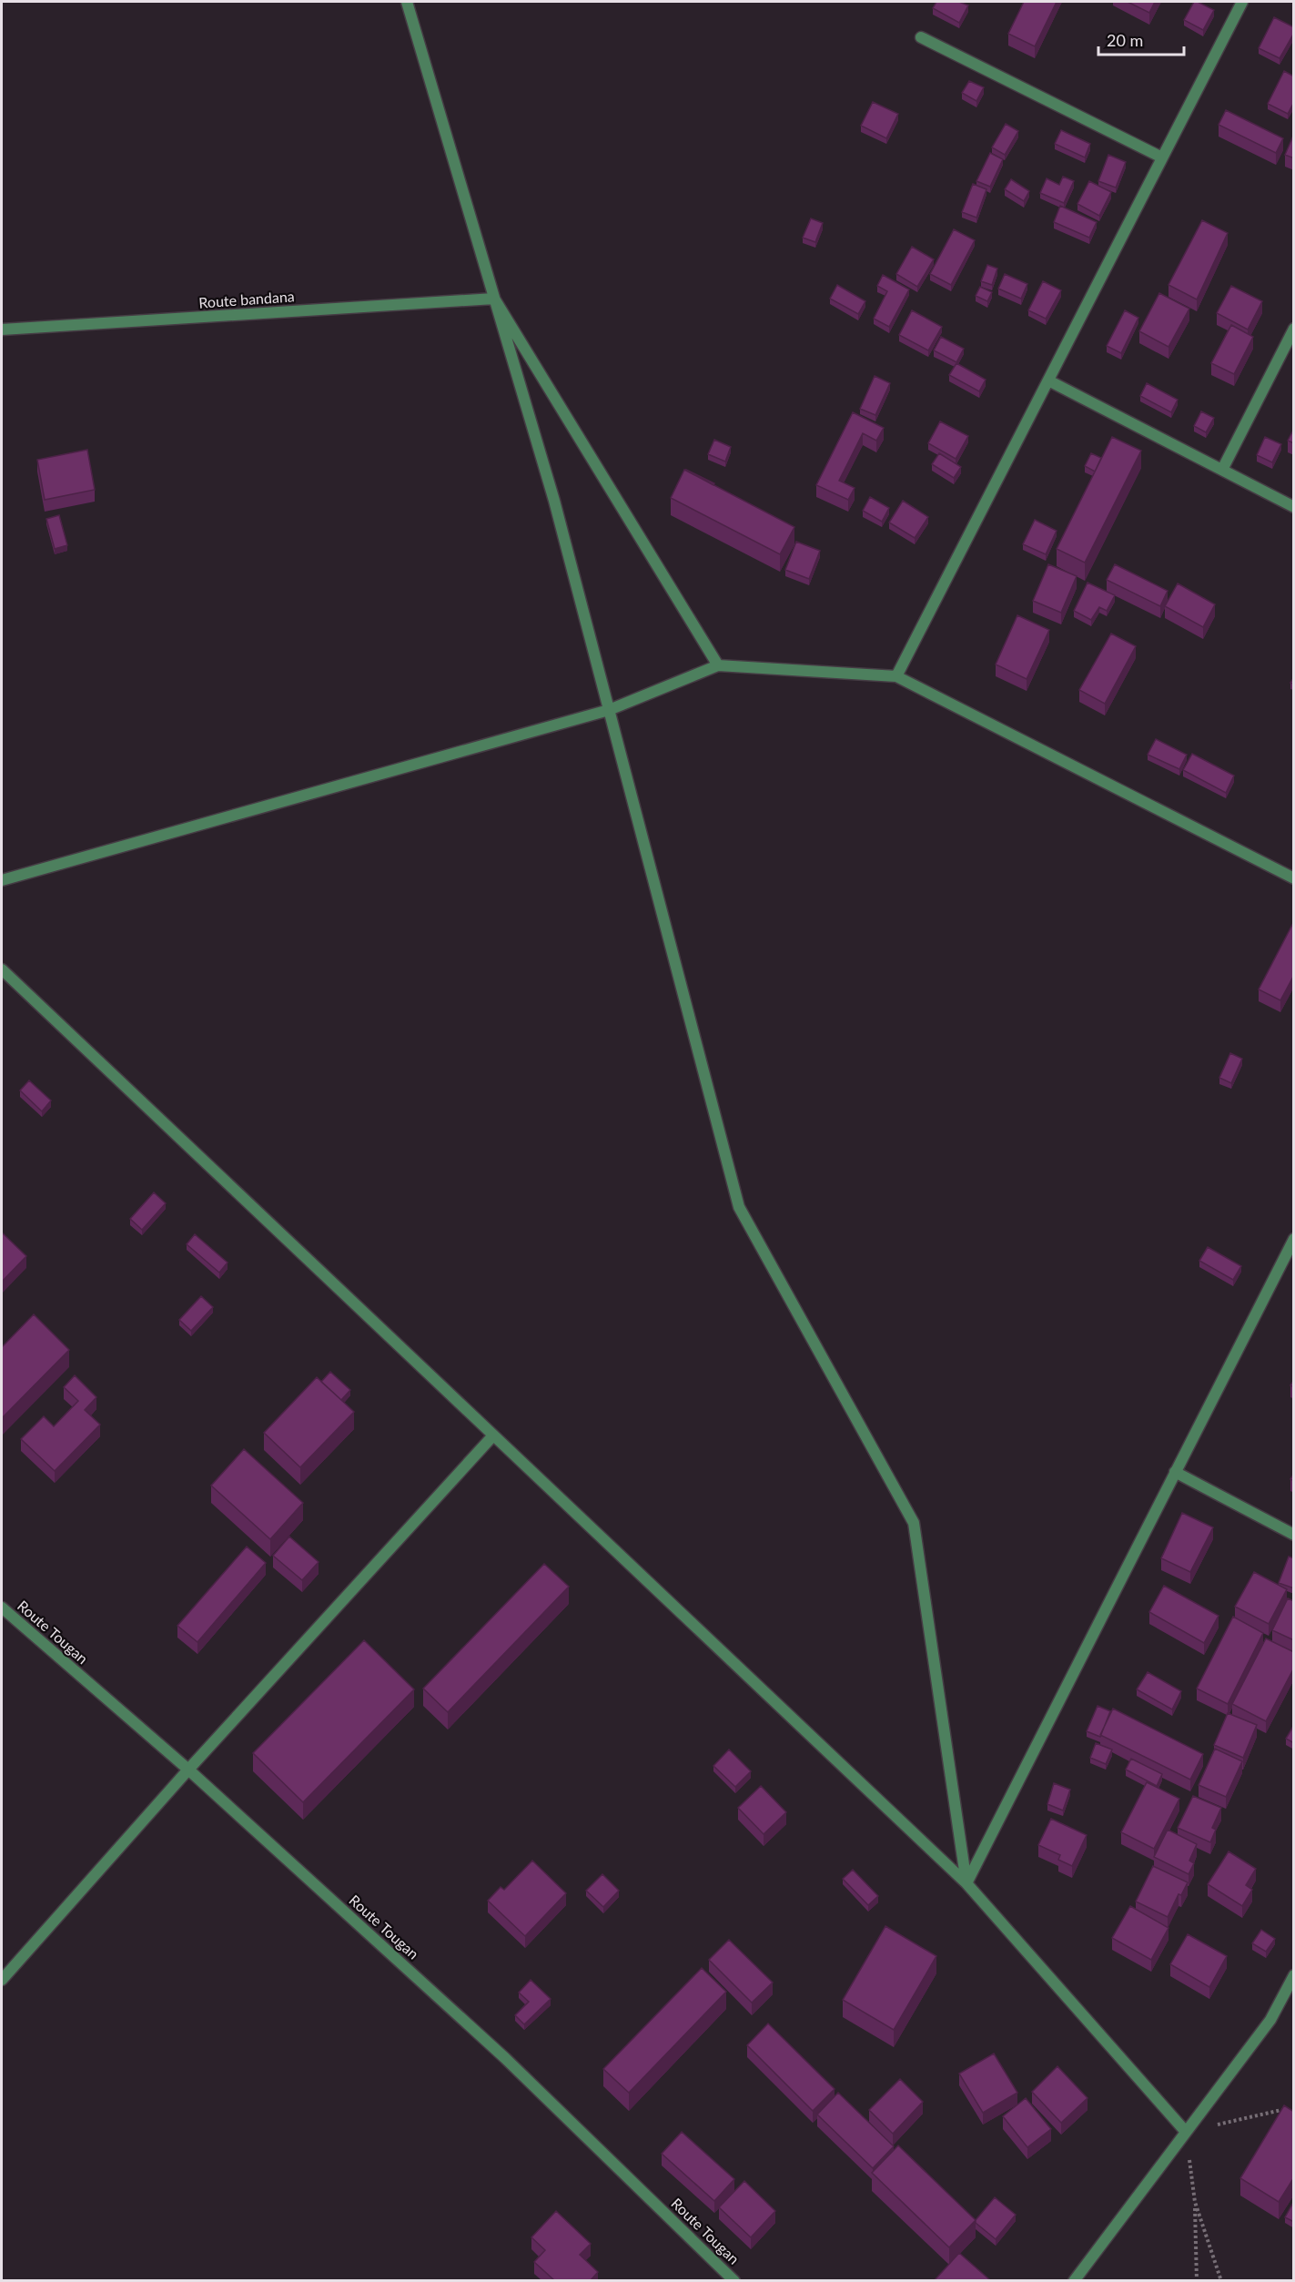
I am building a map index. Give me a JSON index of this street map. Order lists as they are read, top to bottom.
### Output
{
  "streets": {
    "street": ["Route bandana", "Route Tougan"]
  },
  "scale_bar": "20 m"
}
